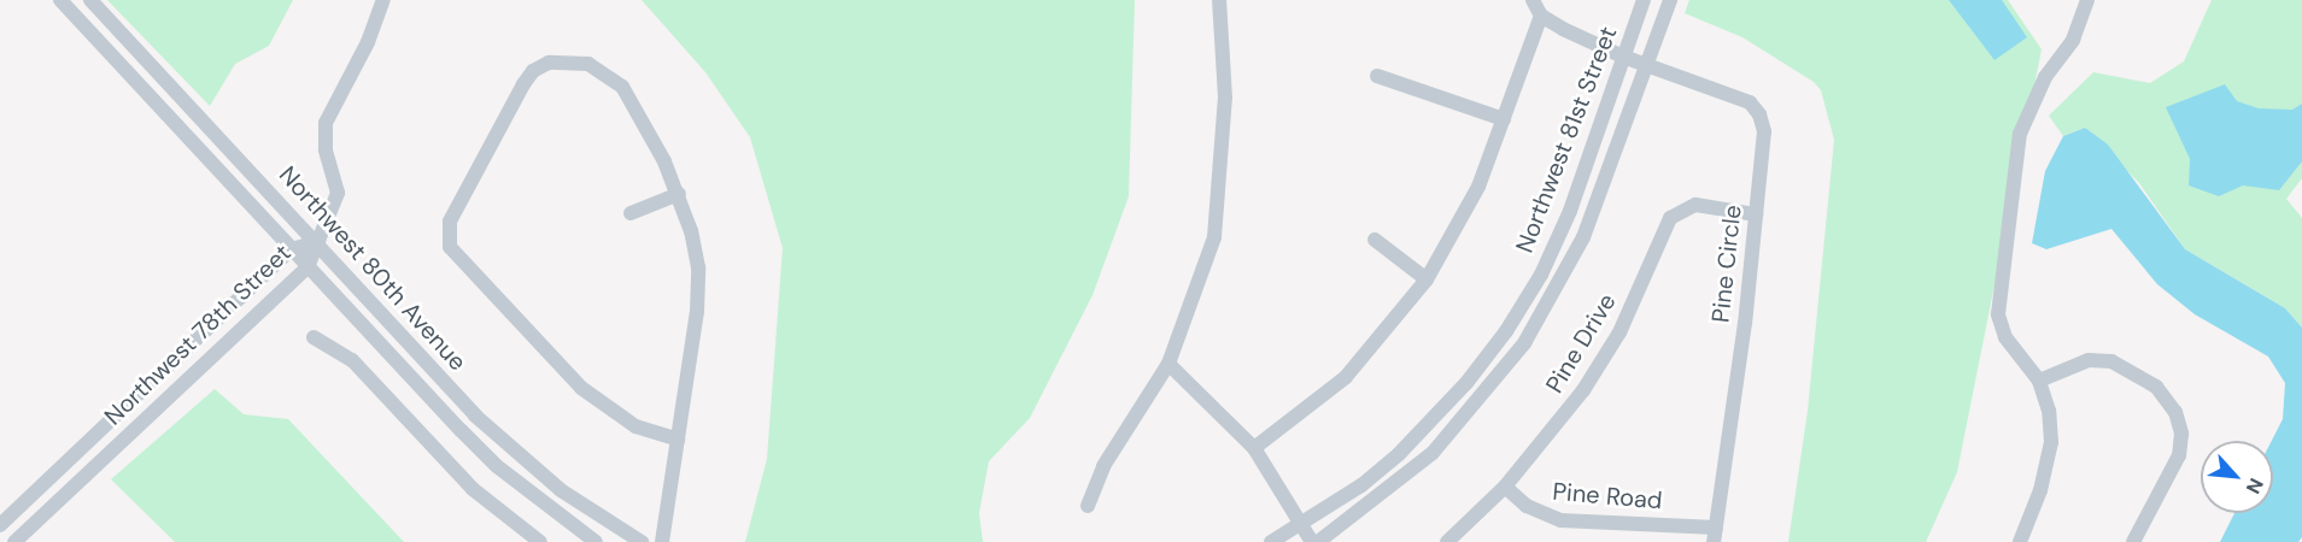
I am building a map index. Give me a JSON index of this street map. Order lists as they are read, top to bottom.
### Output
{
  "streets": {
    "street": [
      "Northwest 81st Street",
      "Pine Circle",
      "Northwest 80th Avenue",
      "Northwest 78th Street",
      "Pine Drive",
      "Pine Road"
    ]
  },
  "crossings": [
    ["Northwest 81st Street", "Pine Circle"],
    ["Pine Circle", "Pine Drive"],
    ["Pine Circle", "Pine Road"],
    ["Northwest 80th Avenue", "Northwest 78th Street"],
    ["Pine Drive", "Pine Road"]
  ],
  "north": "bottom right"
}
